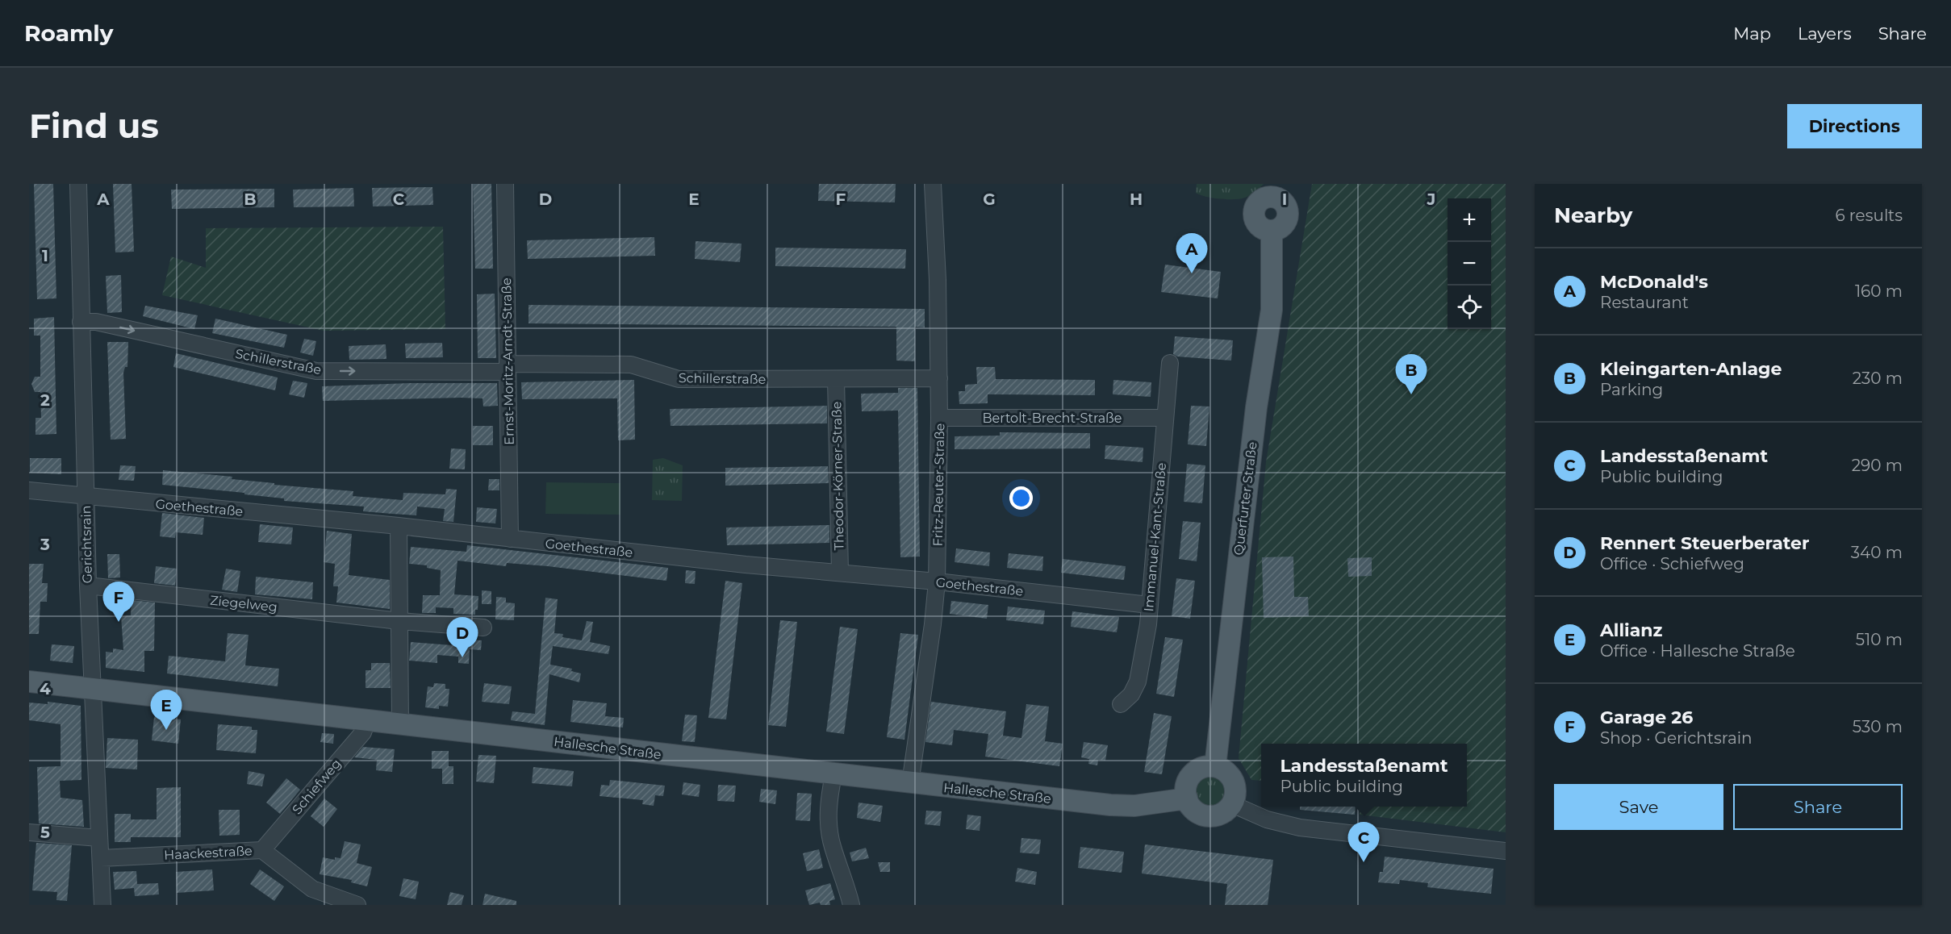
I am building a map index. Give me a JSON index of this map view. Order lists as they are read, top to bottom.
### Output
{
  "streets": {
    "main road": ["Querfurter Straße", "Hallesche Straße"],
    "street": [
      "Schillerstraße",
      "Ernst-Moritz-Arndt-Straße",
      "Bertolt-Brecht-Straße",
      "Theodor-Körner-Straße",
      "Fritz-Reuter-Straße",
      "Goethestraße",
      "Immanuel-Kant-Straße",
      "Gerichtsrain",
      "Ziegelweg",
      "Schiefweg",
      "Haackestraße"
    ]
  },
  "crossings": [
    ["Schillerstraße", "Ernst-Moritz-Arndt-Straße"],
    ["Schillerstraße", "Theodor-Körner-Straße"],
    ["Schillerstraße", "Fritz-Reuter-Straße"],
    ["Schillerstraße", "Gerichtsrain"],
    ["Ernst-Moritz-Arndt-Straße", "Goethestraße"],
    ["Bertolt-Brecht-Straße", "Fritz-Reuter-Straße"],
    ["Bertolt-Brecht-Straße", "Immanuel-Kant-Straße"],
    ["Theodor-Körner-Straße", "Goethestraße"],
    ["Fritz-Reuter-Straße", "Goethestraße"],
    ["Fritz-Reuter-Straße", "Hallesche Straße"],
    ["Querfurter Straße", "Hallesche Straße"],
    ["Goethestraße", "Immanuel-Kant-Straße"],
    ["Goethestraße", "Gerichtsrain"],
    ["Gerichtsrain", "Ziegelweg"],
    ["Gerichtsrain", "Hallesche Straße"],
    ["Gerichtsrain", "Haackestraße"],
    ["Hallesche Straße", "Schiefweg"],
    ["Schiefweg", "Haackestraße"]
  ],
  "one_way": ["Schillerstraße"],
  "page": {
    "header": "Roamly",
    "nav": ["Map", "Layers", "Share"],
    "buttons": [
      "Directions",
      ["Save", "Share"]
    ],
    "title": "Find us",
    "heading": ["Nearby", "6 results"],
    "map_buttons": ["+", "−"],
    "pins": [
      "A",
      "B",
      "F",
      "D",
      "E",
      "C"
    ],
    "list": [
      {
        "mark": "A",
        "name": "McDonald's",
        "note": "Restaurant",
        "value": "160 m"
      },
      {
        "mark": "B",
        "name": "Kleingarten-Anlage",
        "note": "Parking",
        "value": "230 m"
      },
      {
        "mark": "C",
        "name": "Landesstaßenamt",
        "note": "Public building",
        "value": "290 m"
      },
      {
        "mark": "D",
        "name": "Rennert Steuerberater",
        "note": "Office · Schiefweg",
        "value": "340 m"
      },
      {
        "mark": "E",
        "name": "Allianz",
        "note": "Office · Hallesche Straße",
        "value": "510 m"
      },
      {
        "mark": "F",
        "name": "Garage 26",
        "note": "Shop · Gerichtsrain",
        "value": "530 m"
      }
    ],
    "popup": ["Landesstaßenamt", "Public building"]
  },
  "grid": {
    "columns": [
      "A",
      "B",
      "C",
      "D",
      "E",
      "F",
      "G",
      "H",
      "I",
      "J"
    ],
    "rows": [
      "1",
      "2",
      "3",
      "4",
      "5"
    ]
  }
}
